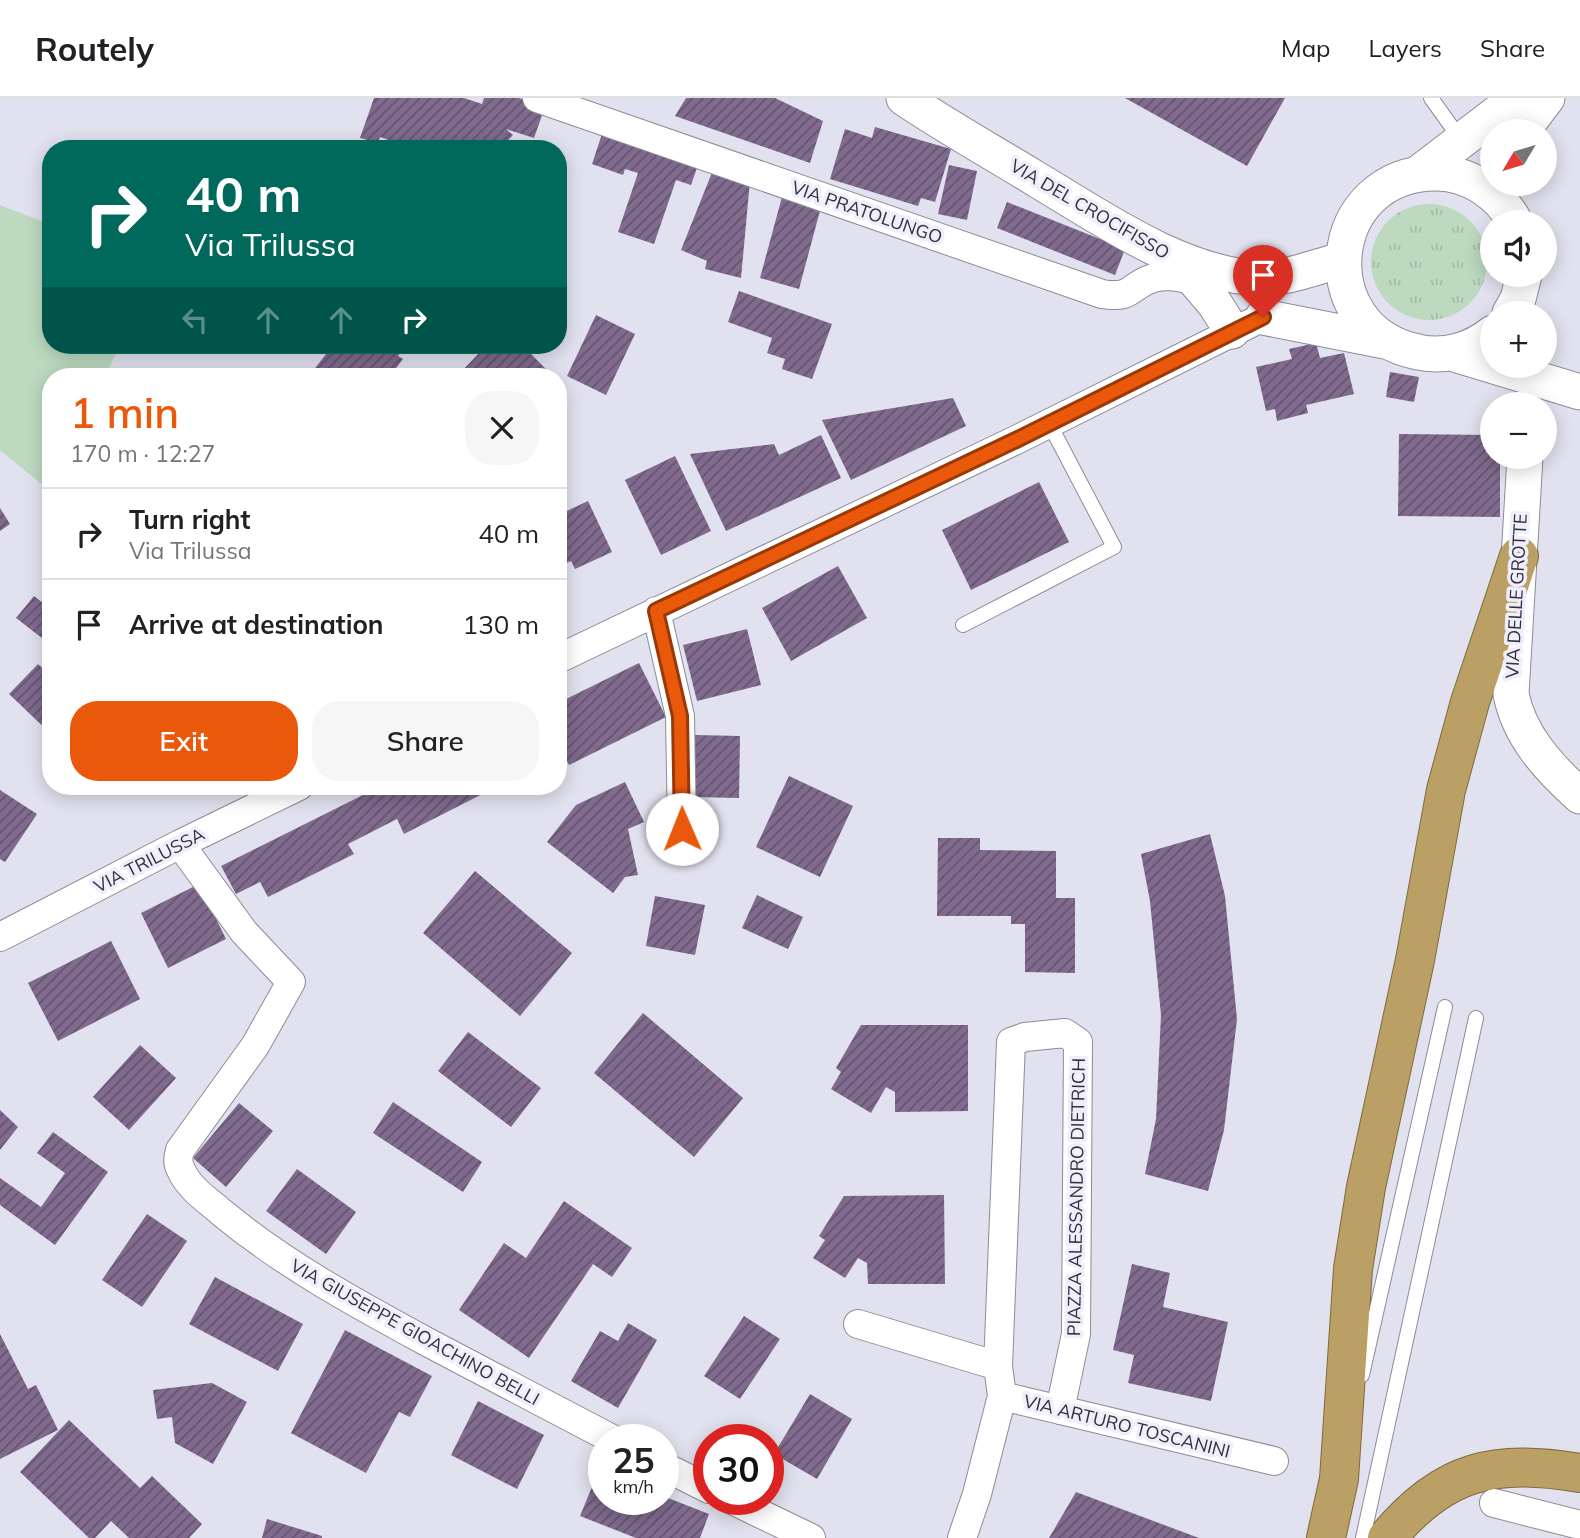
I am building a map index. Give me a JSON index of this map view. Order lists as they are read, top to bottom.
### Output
{
  "streets": {
    "street": [
      "VIA DEL CROCIFISSO",
      "VIA PRATOLUNGO",
      "VIA DELLE GROTTE",
      "VIA TRILUSSA",
      "PIAZZA ALESSANDRO DIETRICH",
      "VIA GIUSEPPE GIOACHINO BELLI",
      "VIA ARTURO TOSCANINI"
    ]
  },
  "crossings": [
    ["VIA DEL CROCIFISSO", "VIA PRATOLUNGO"],
    ["VIA TRILUSSA", "VIA GIUSEPPE GIOACHINO BELLI"],
    ["PIAZZA ALESSANDRO DIETRICH", "VIA ARTURO TOSCANINI"]
  ],
  "north": "bottom left",
  "page": {
    "header": "Routely",
    "nav": ["Map", "Layers", "Share"],
    "map_buttons": ["+", "−"],
    "turn": ["40 m", "Via Trilussa"],
    "heading": ["1 min", "170 m · 12:27"],
    "list": [
      {
        "name": "Turn right",
        "note": "Via Trilussa",
        "value": "40 m"
      },
      {
        "name": "Arrive at destination",
        "value": "130 m"
      }
    ],
    "buttons": ["Exit", "Share"],
    "speed": "25 km/h",
    "limit": "30"
  }
}
